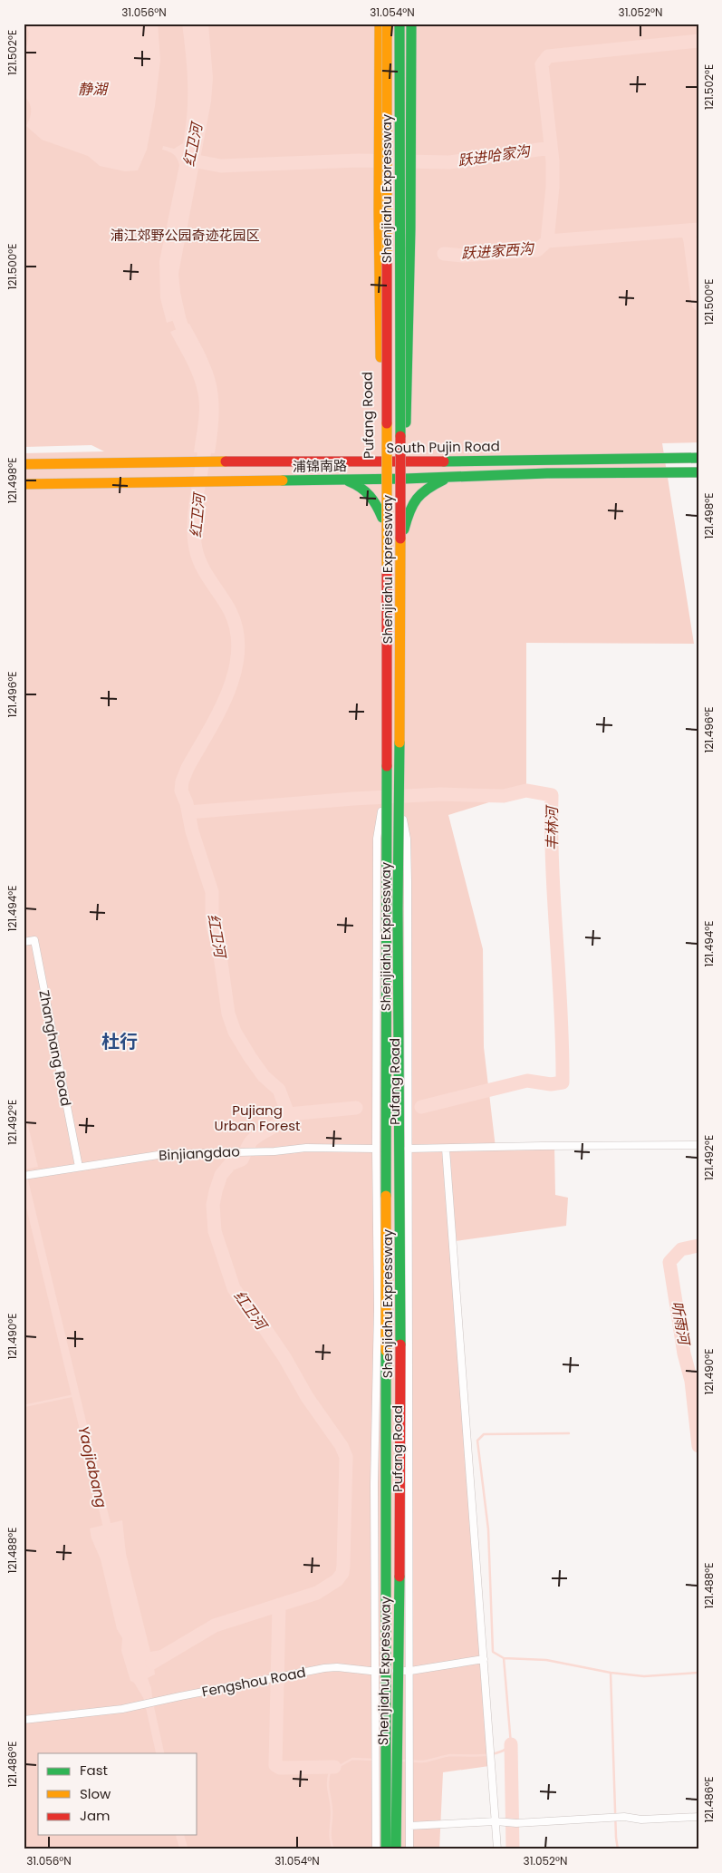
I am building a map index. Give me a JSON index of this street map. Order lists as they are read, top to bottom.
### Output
{
  "streets": {
    "main road": [
      "Shenjiahu Expressway",
      "Pufang Road",
      "South Pujin Road",
      "浦锦南路"
    ],
    "street": ["Zhanghang Road", "Binjiangdao", "Fengshou Road"]
  },
  "crossings": [
    ["Pufang Road", "South Pujin Road"],
    ["Pufang Road", "浦锦南路"],
    ["Pufang Road", "Binjiangdao"],
    ["Pufang Road", "Fengshou Road"],
    ["Zhanghang Road", "Binjiangdao"]
  ],
  "districts": ["杜行"],
  "water": [
    "静湖",
    "红卫河",
    "跃进哈家沟",
    "跃进家西沟",
    "丰林河",
    "听雨河",
    "Yaojiabang"
  ],
  "parks": ["浦江郊野公园奇迹花园区", "Pujiang Urban Forest"],
  "legend": ["Fast", "Slow", "Jam"],
  "coordinates": [
    "31.056°N",
    "31.054°N",
    "31.052°N",
    "121.502°E",
    "121.500°E",
    "121.498°E",
    "121.496°E",
    "121.494°E",
    "121.492°E",
    "121.490°E",
    "121.488°E",
    "121.486°E"
  ]
}
